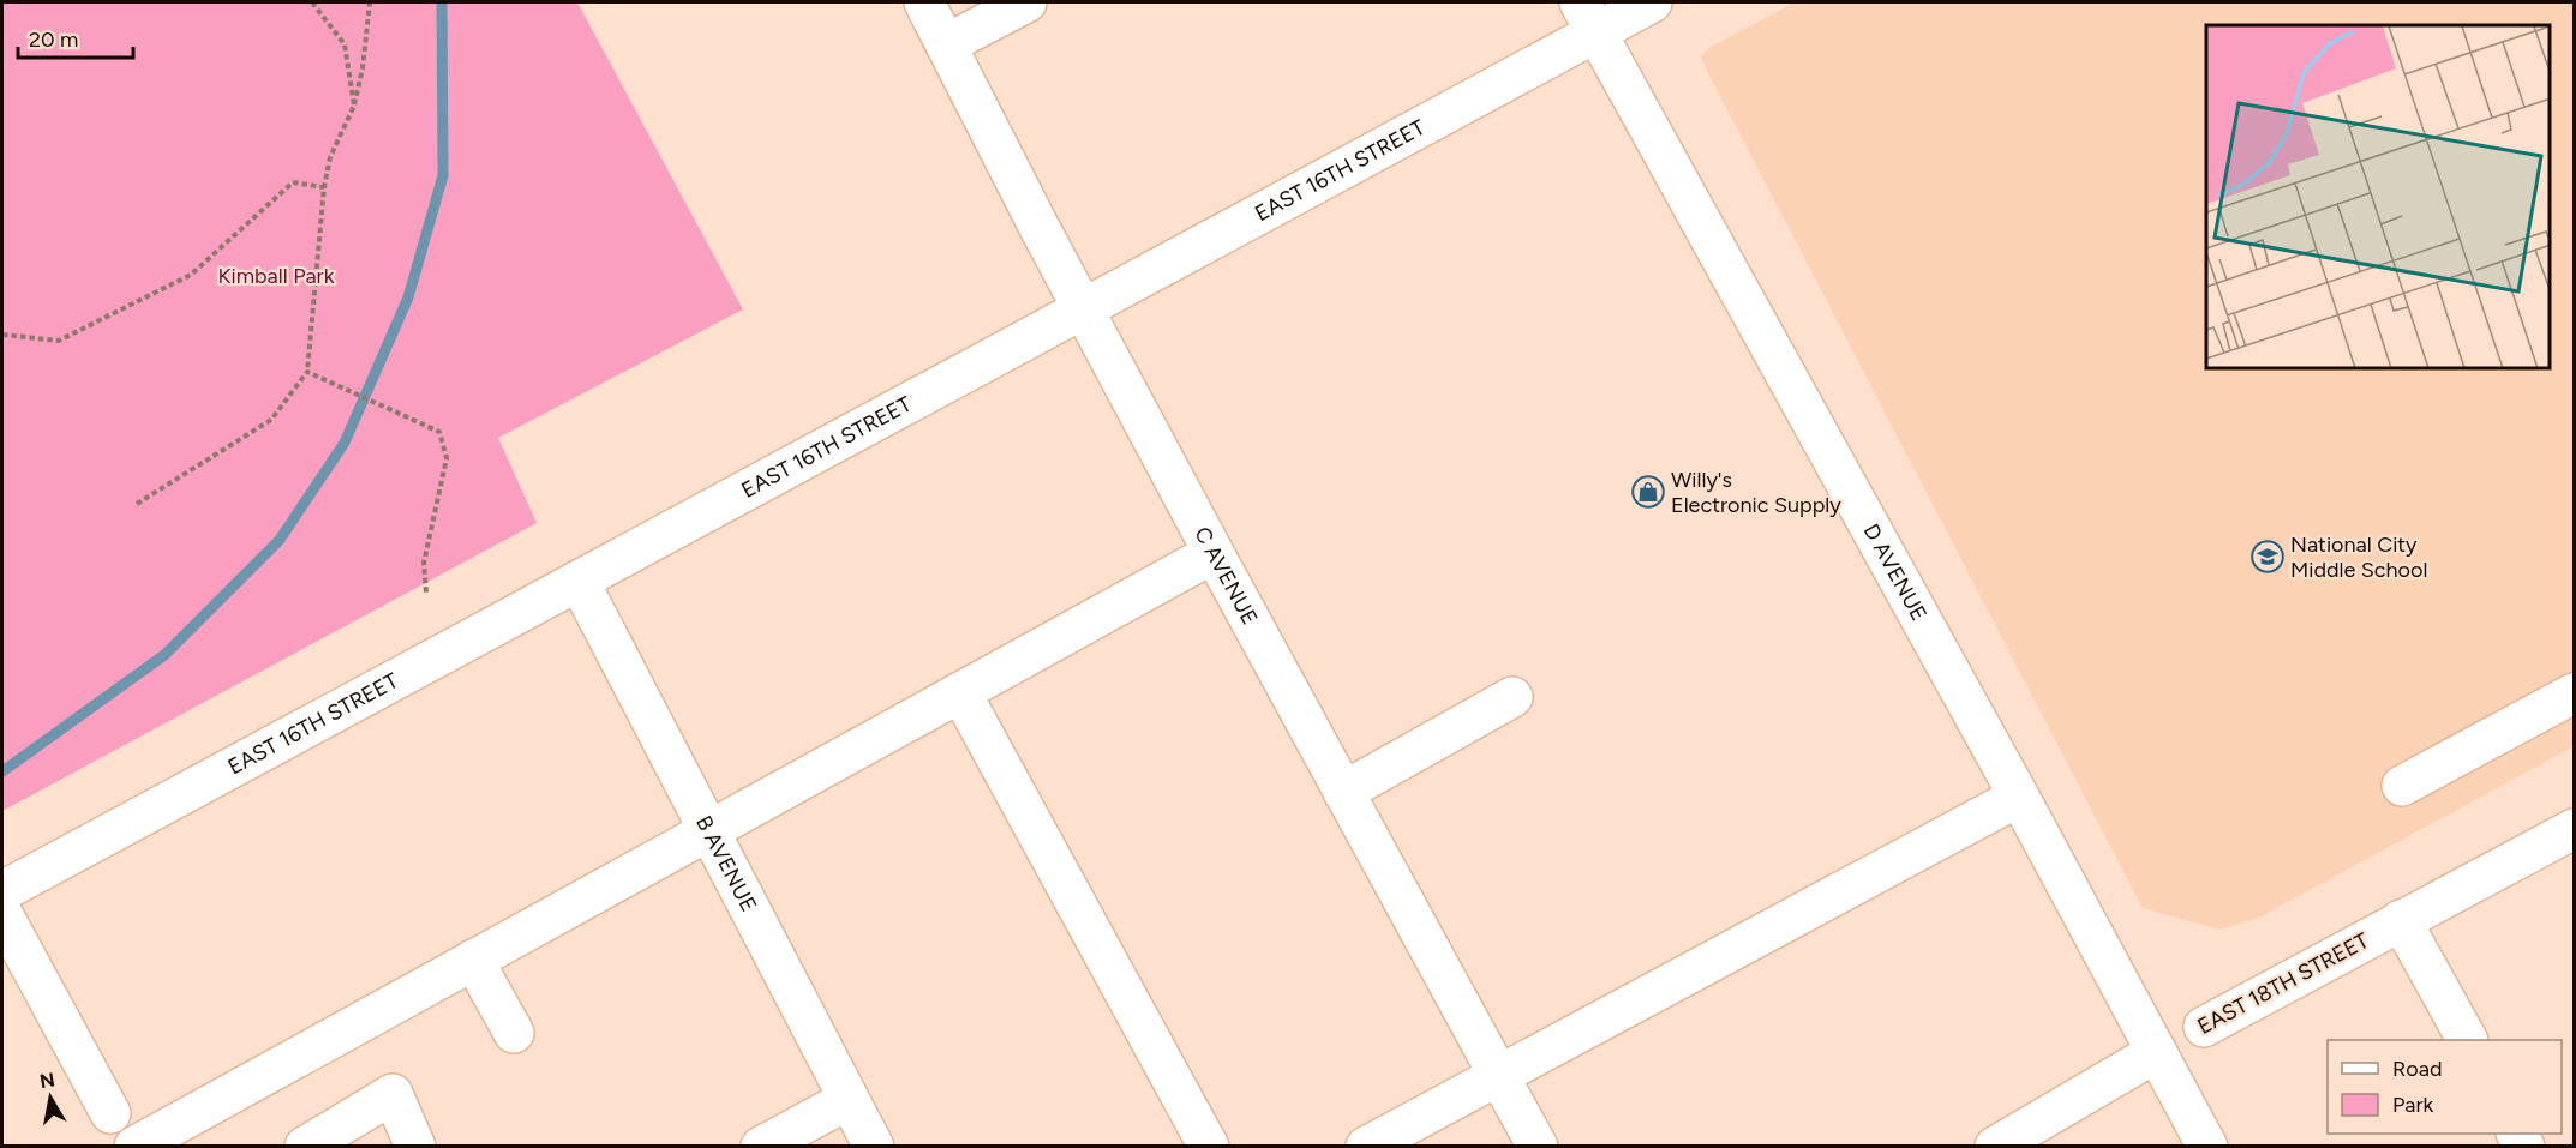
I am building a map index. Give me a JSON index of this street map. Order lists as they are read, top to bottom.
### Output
{
  "streets": {
    "street": [
      "EAST 16TH STREET",
      "D AVENUE",
      "C AVENUE",
      "B AVENUE",
      "EAST 18TH STREET"
    ]
  },
  "crossings": [
    ["EAST 16TH STREET", "D AVENUE"],
    ["EAST 16TH STREET", "C AVENUE"],
    ["EAST 16TH STREET", "B AVENUE"],
    ["D AVENUE", "EAST 18TH STREET"]
  ],
  "parks": ["Kimball Park"],
  "places": {
    "shop": ["Willy's Electronic Supply"],
    "school or university": ["National City Middle School"]
  },
  "legend": ["Road", "Park"],
  "scale_bar": "20 m",
  "north": "top"
}
